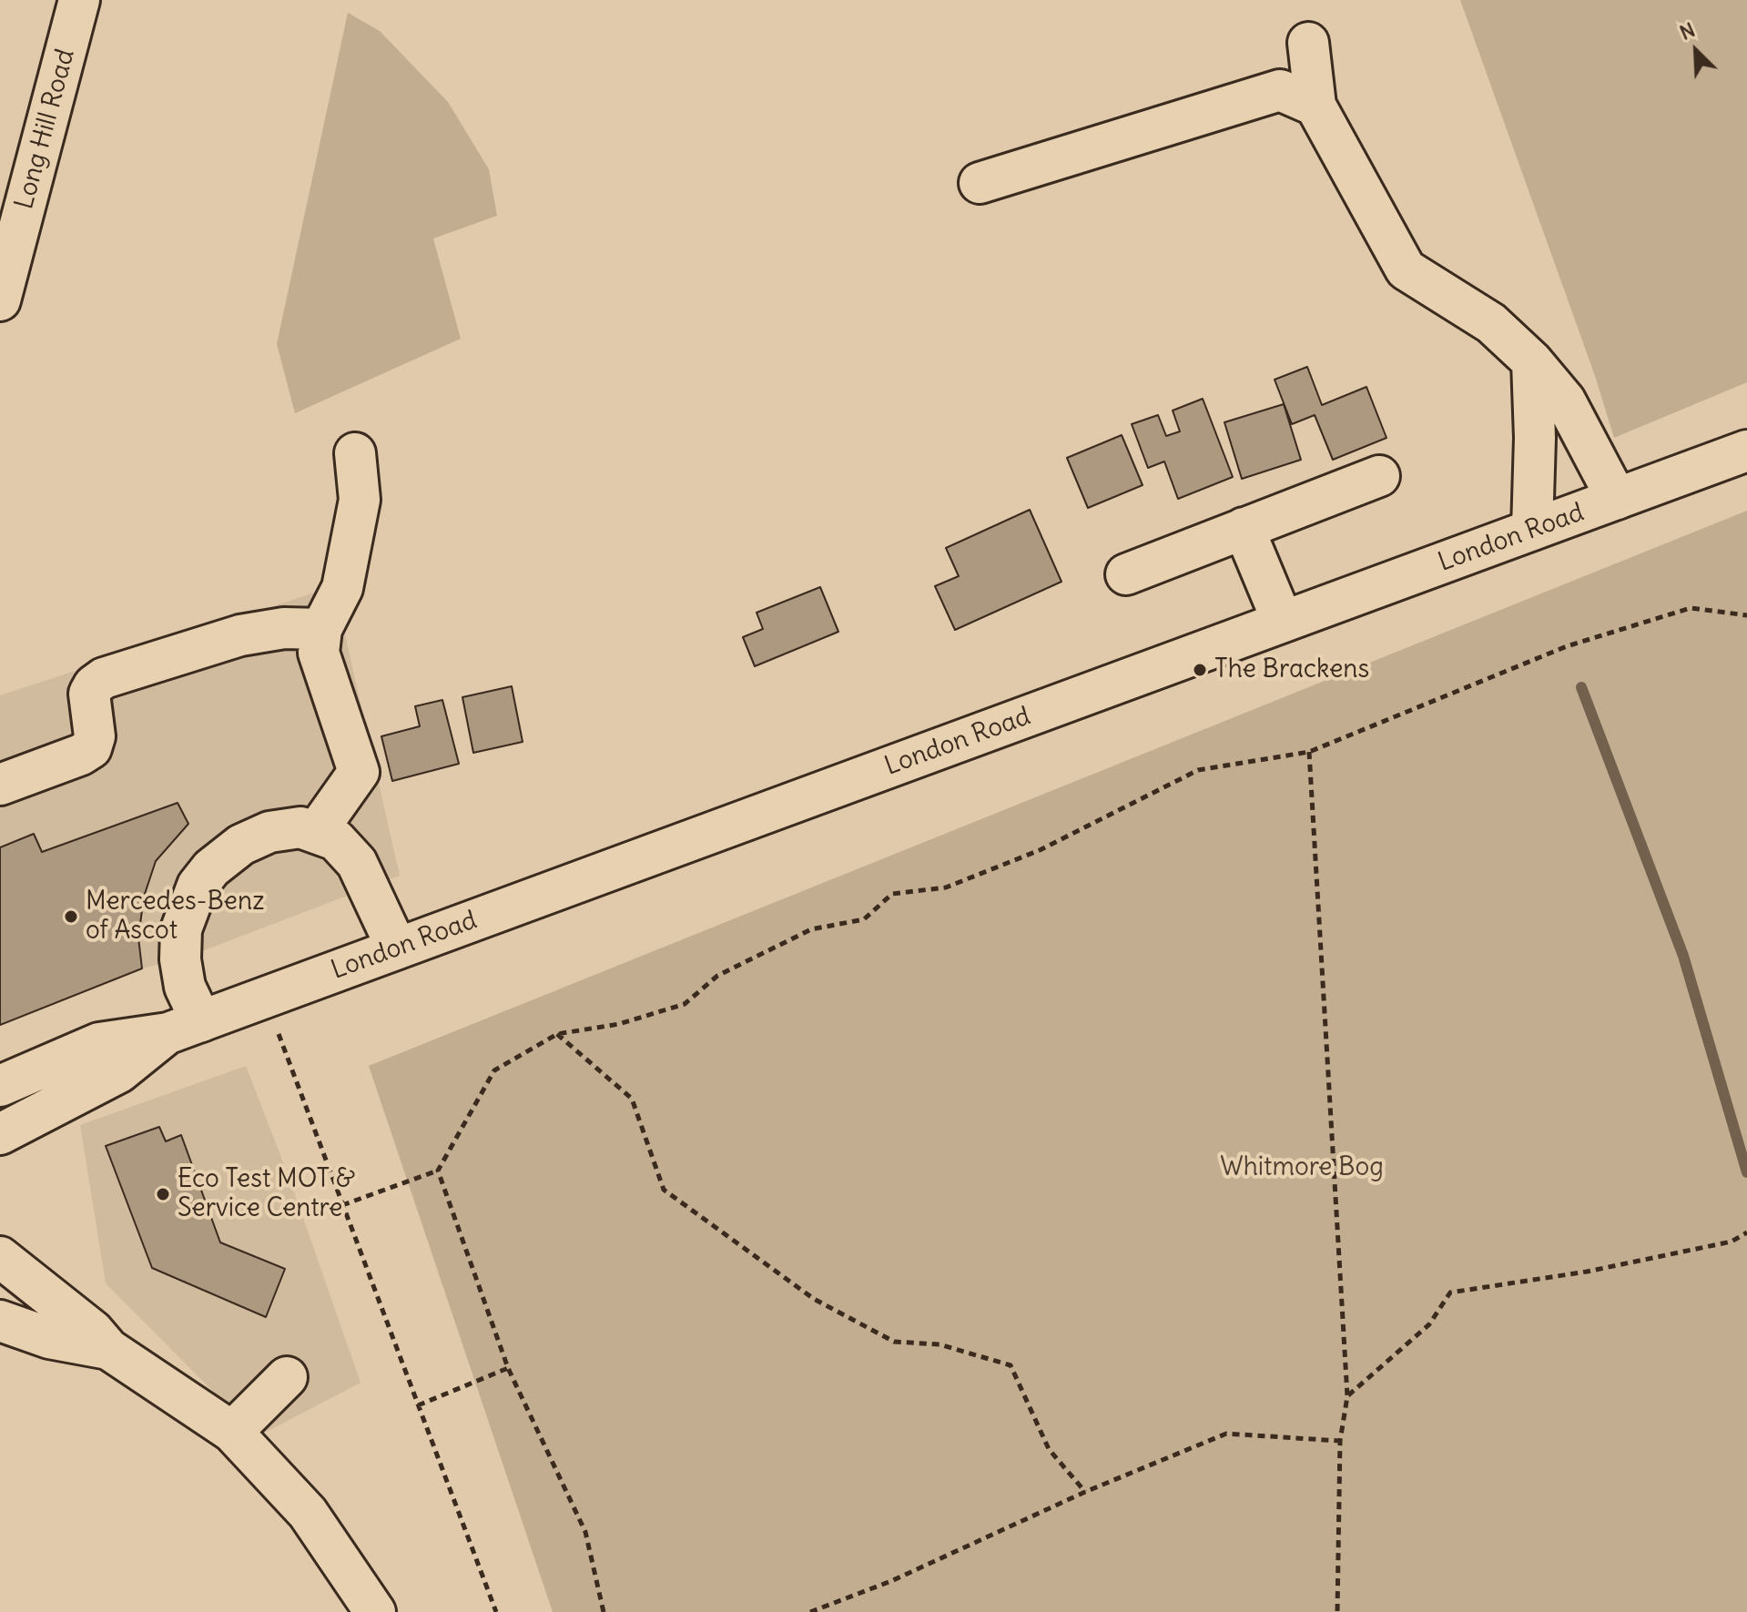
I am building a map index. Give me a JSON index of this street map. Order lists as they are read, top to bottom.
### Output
{
  "streets": {
    "main road": ["Long Hill Road", "London Road"]
  },
  "parks": ["Whitmore Bog"],
  "places": ["The Brackens", "Mercedes-Benz of Ascot", "Eco Test MOT & Service Centre"],
  "north": "top left"
}
